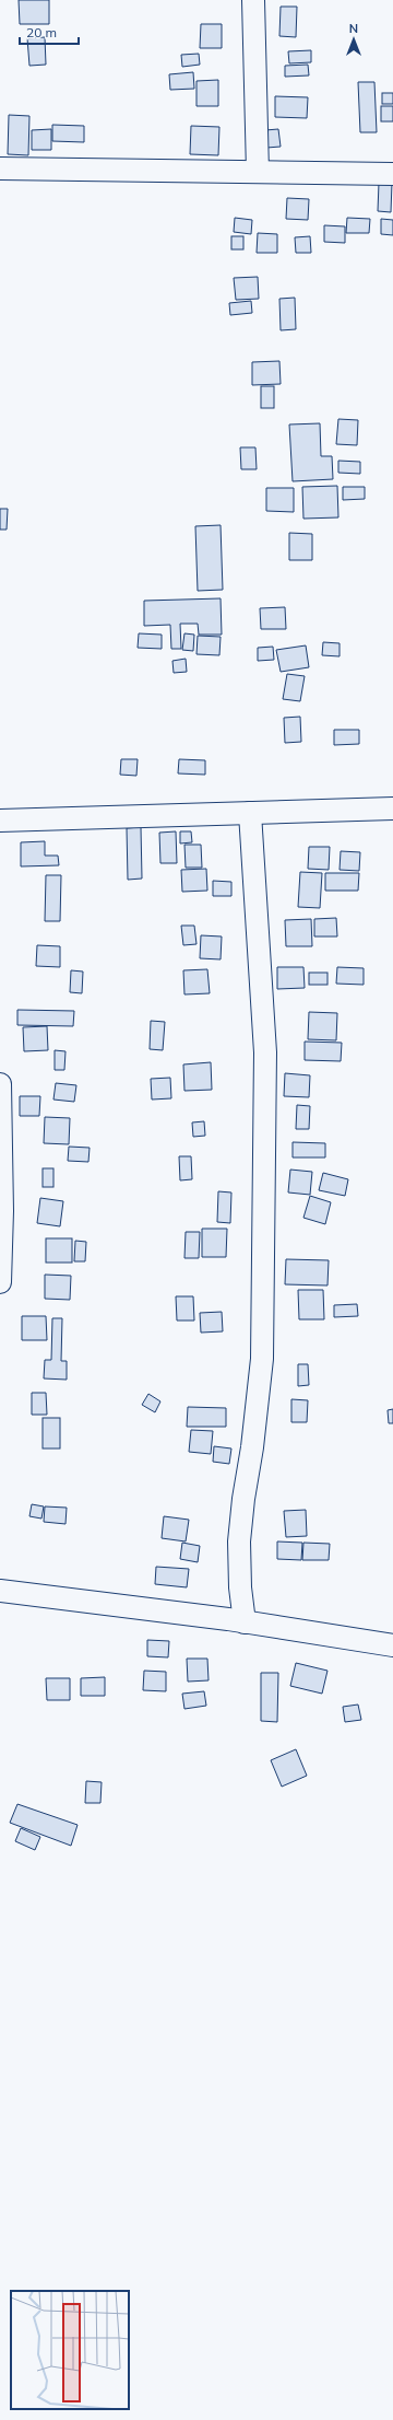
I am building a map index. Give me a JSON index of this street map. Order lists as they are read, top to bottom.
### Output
{
  "scale_bar": "20 m",
  "north": "top"
}
